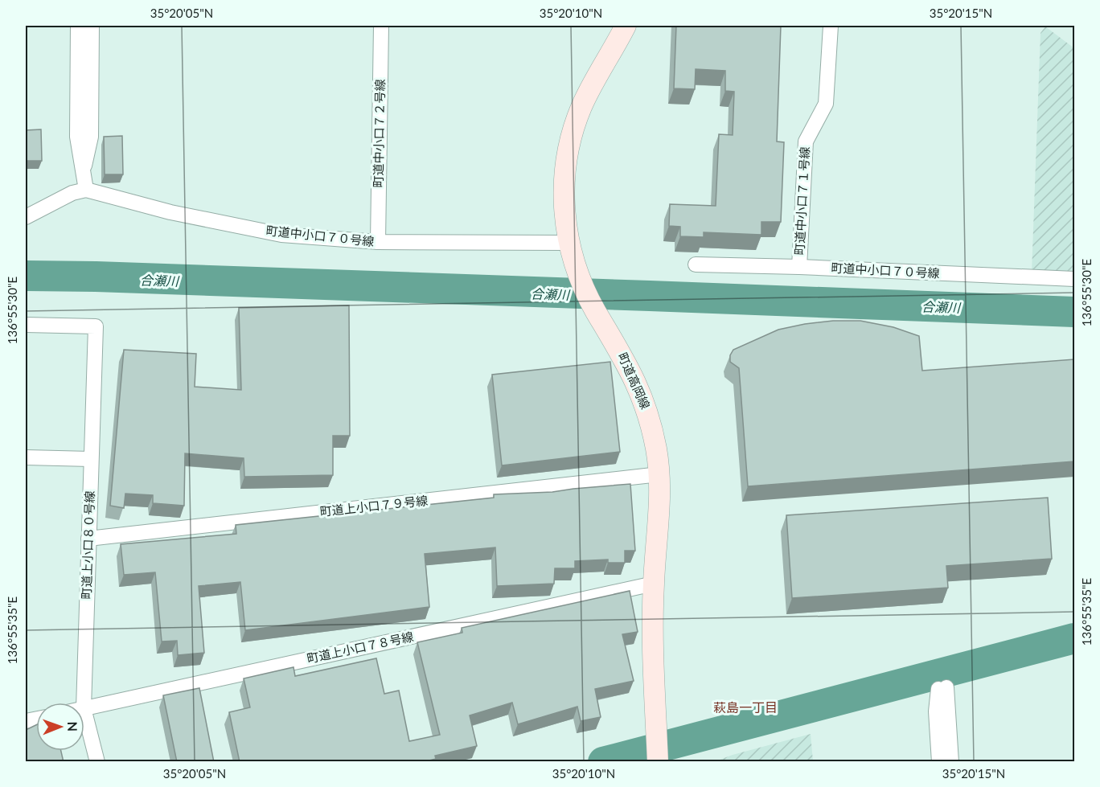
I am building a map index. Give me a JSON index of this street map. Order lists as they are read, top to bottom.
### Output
{
  "streets": {
    "street": [
      "町道中小口７２号線",
      "町道中小口７１号線",
      "町道中小口７０号線",
      "町道高岡線",
      "町道上小口７９号線",
      "町道上小口８０号線",
      "町道上小口７８号線"
    ]
  },
  "crossings": [
    ["町道中小口７２号線", "町道中小口７０号線"],
    ["町道中小口７１号線", "町道中小口７０号線"],
    ["町道中小口７０号線", "町道高岡線"],
    ["町道高岡線", "町道上小口７９号線"],
    ["町道高岡線", "町道上小口７８号線"],
    ["町道上小口７９号線", "町道上小口８０号線"]
  ],
  "districts": ["萩島一丁目"],
  "water": ["合瀬川"],
  "north": "right",
  "coordinates": [
    "35°20'05\"N",
    "35°20'10\"N",
    "35°20'15\"N",
    "136°55'30\"E",
    "136°55'35\"E"
  ]
}
